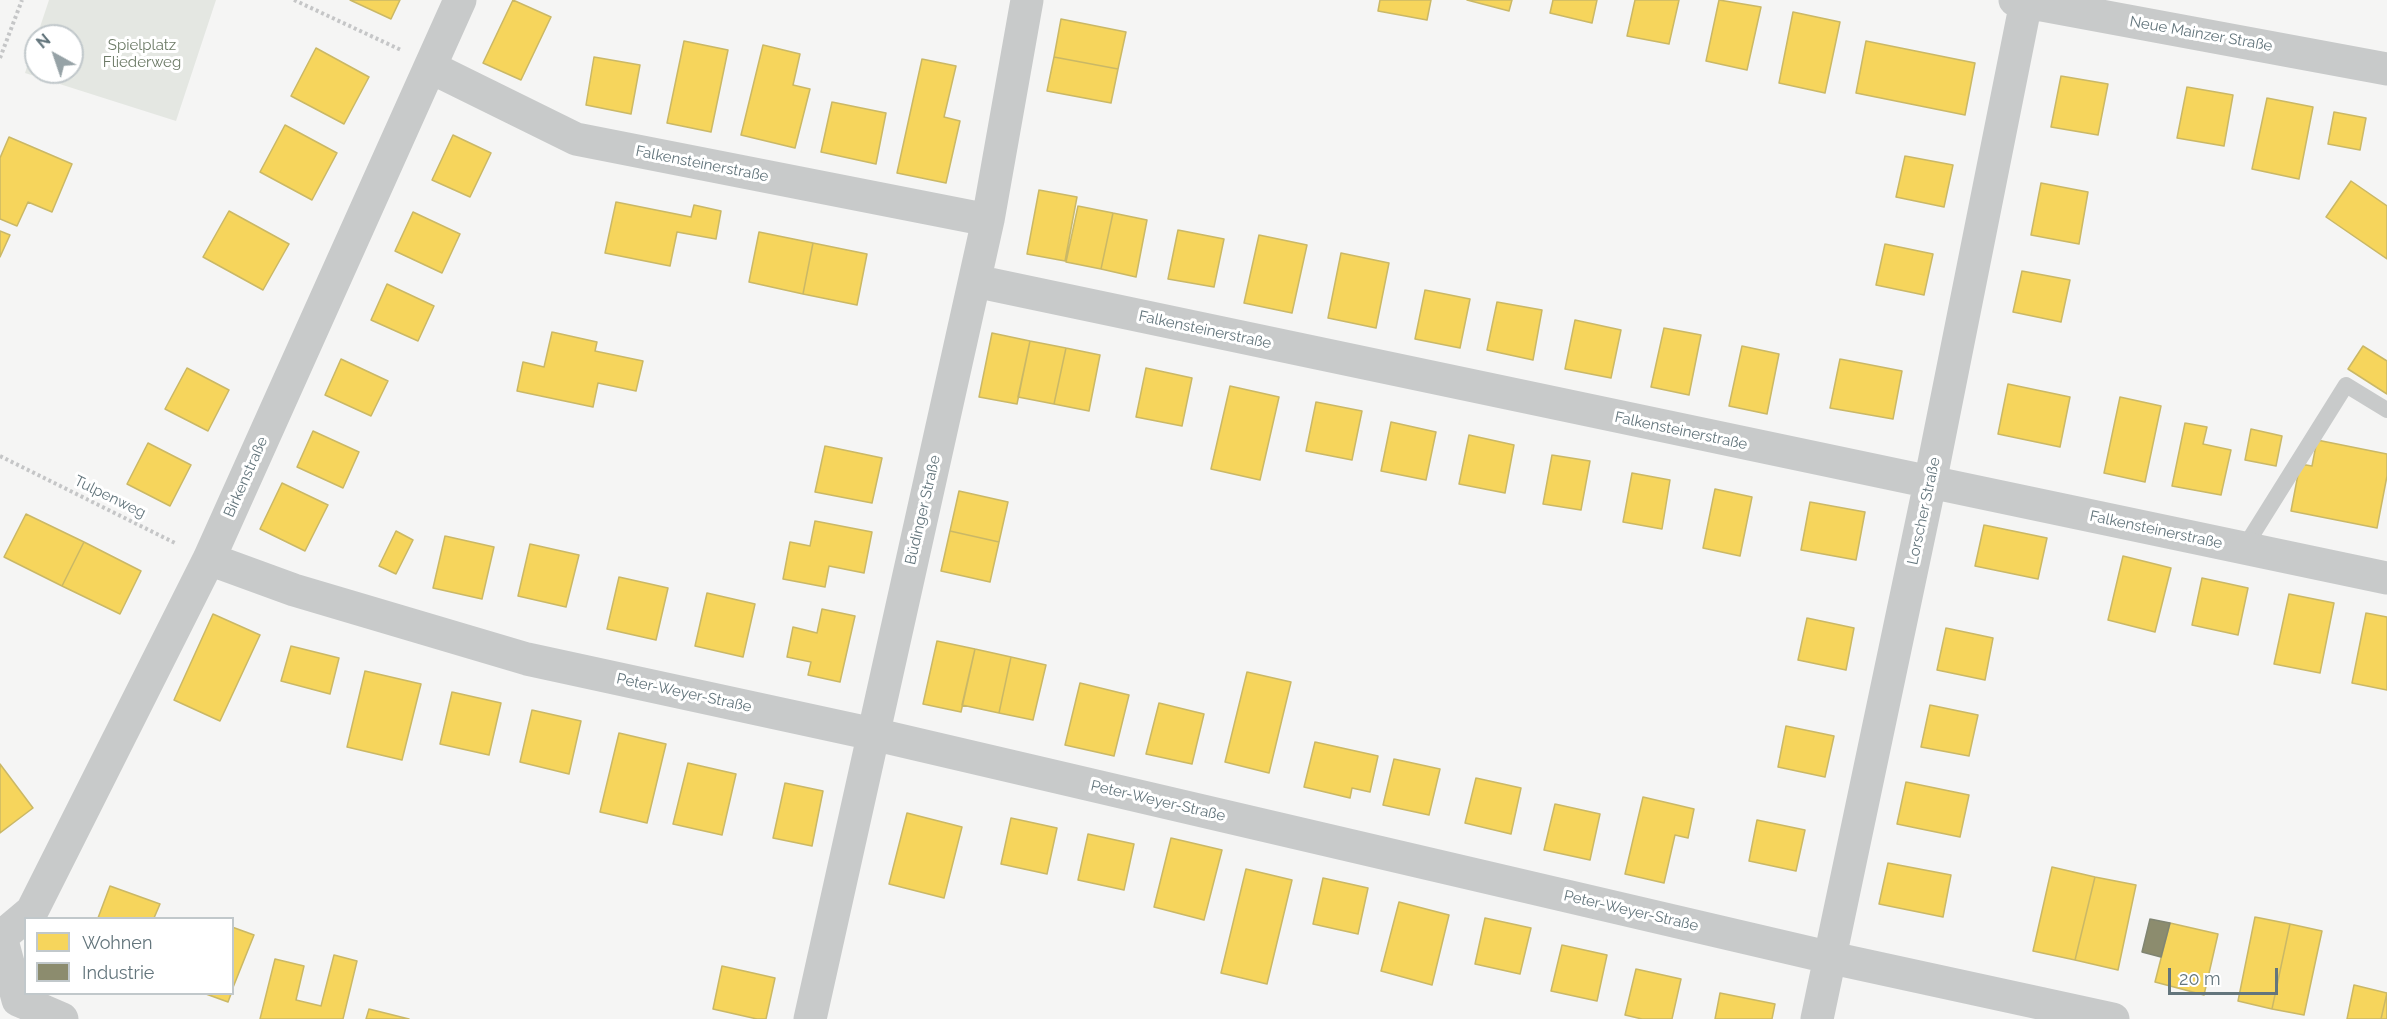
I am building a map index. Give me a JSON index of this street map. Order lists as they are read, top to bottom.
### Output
{
  "streets": {
    "street": [
      "Neue Mainzer Straße",
      "Falkensteinerstraße",
      "Birkenstraße",
      "Büdinger Straße",
      "Lorscher Straße",
      "Peter-Weyer-Straße"
    ],
    "path": ["Tulpenweg"]
  },
  "crossings": [
    ["Neue Mainzer Straße", "Lorscher Straße"],
    ["Falkensteinerstraße", "Birkenstraße"],
    ["Falkensteinerstraße", "Büdinger Straße"],
    ["Falkensteinerstraße", "Lorscher Straße"],
    ["Birkenstraße", "Tulpenweg"],
    ["Birkenstraße", "Peter-Weyer-Straße"],
    ["Tulpenweg", "Peter-Weyer-Straße"],
    ["Büdinger Straße", "Peter-Weyer-Straße"],
    ["Lorscher Straße", "Peter-Weyer-Straße"]
  ],
  "parks": ["Spielplatz Fliederweg"],
  "legend": ["Wohnen", "Industrie"],
  "scale_bar": "20 m",
  "north": "top left"
}
